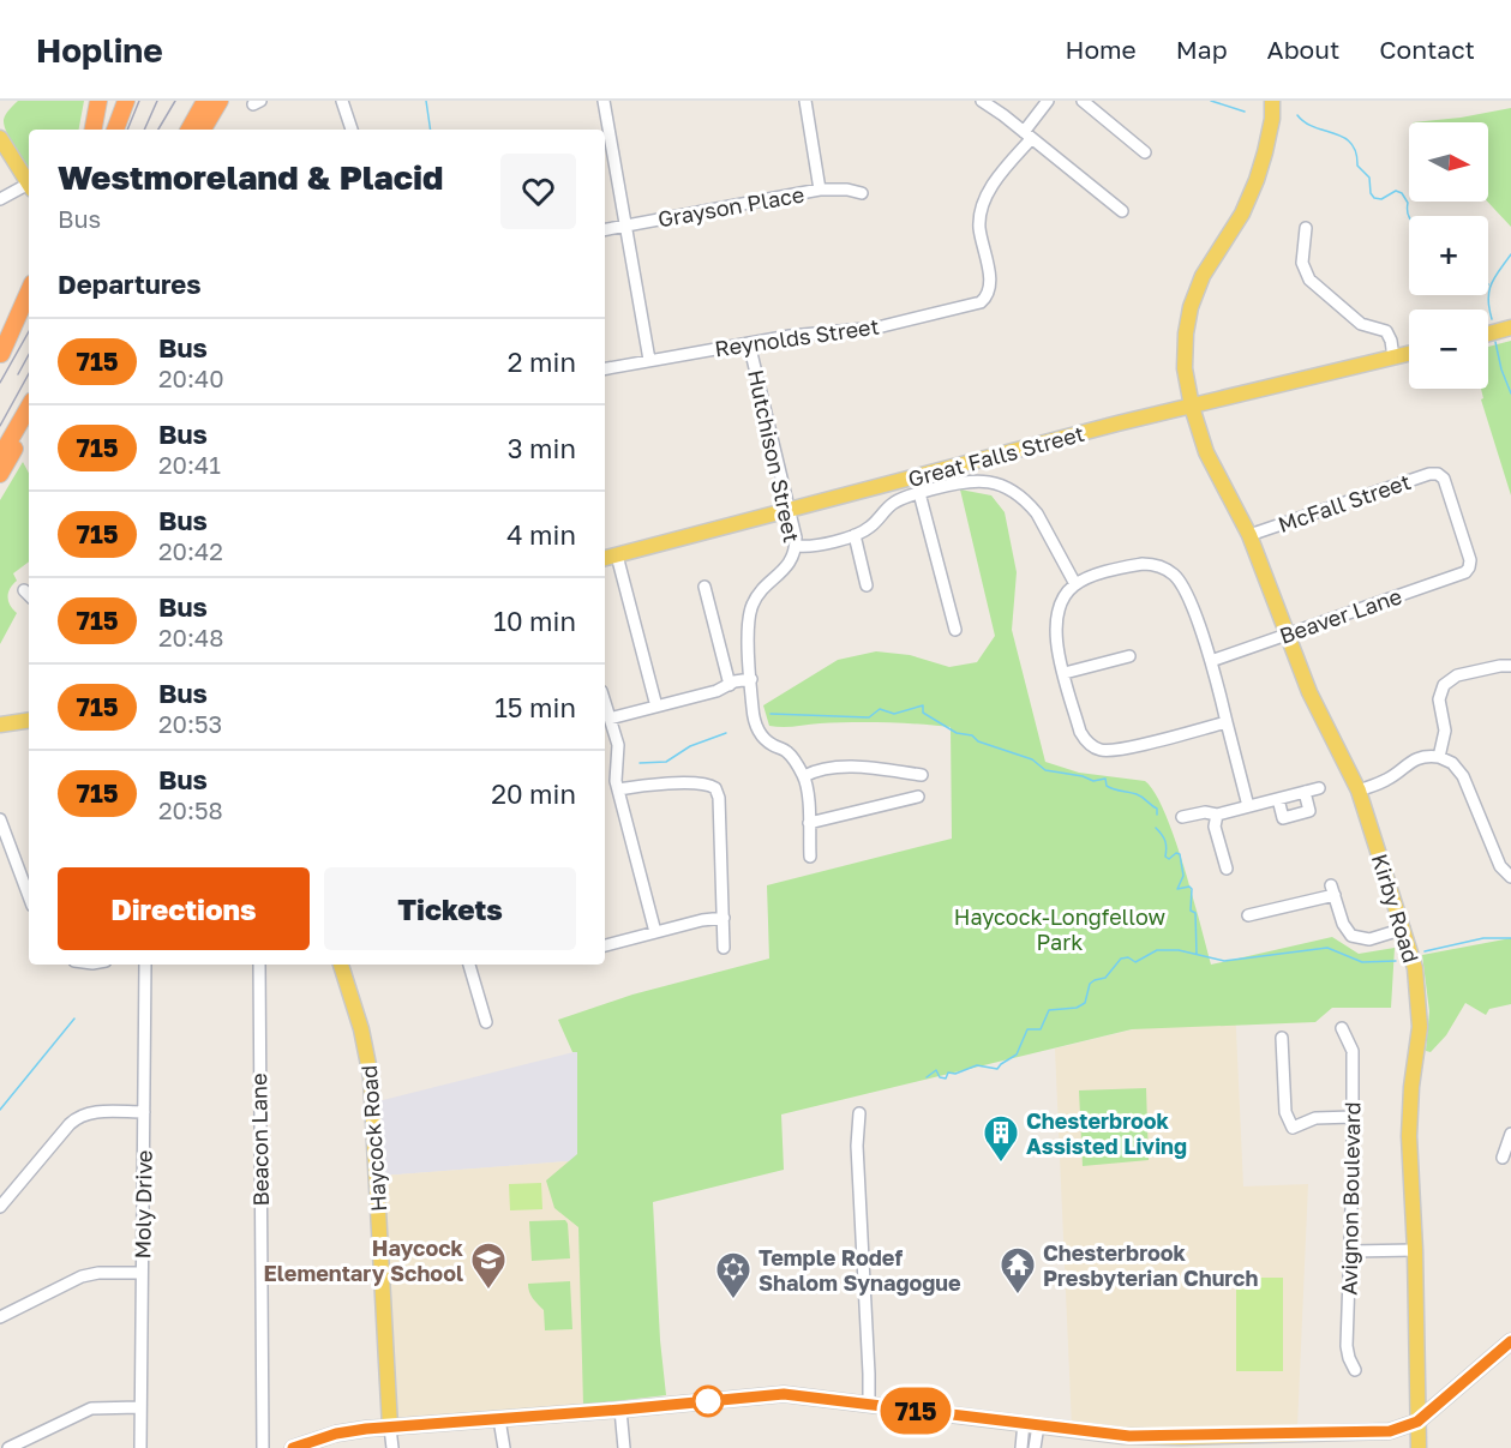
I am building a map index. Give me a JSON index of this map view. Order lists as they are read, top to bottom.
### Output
{
  "streets": {
    "main road": ["Great Falls Street", "Kirby Road", "Haycock Road"],
    "street": [
      "Grayson Place",
      "Reynolds Street",
      "Hutchison Street",
      "McFall Street",
      "Beaver Lane",
      "Beacon Lane",
      "Avignon Boulevard",
      "Moly Drive"
    ]
  },
  "crossings": [
    ["Reynolds Street", "Hutchison Street"],
    ["Hutchison Street", "Great Falls Street"],
    ["Great Falls Street", "Kirby Road"],
    ["McFall Street", "Beaver Lane"],
    ["McFall Street", "Kirby Road"],
    ["Beaver Lane", "Kirby Road"]
  ],
  "parks": ["Haycock-Longfellow Park"],
  "places": {
    "building": ["Chesterbrook Assisted Living"],
    "school or university": ["Haycock Elementary School"],
    "temple": ["Chesterbrook Presbyterian Church"],
    "synagogue": ["Temple Rodef Shalom Synagogue"]
  },
  "lines": ["bus line 715"],
  "north": "right",
  "page": {
    "header": "Hopline",
    "nav": [
      "Home",
      "Map",
      "About",
      "Contact"
    ],
    "on_map": "715",
    "map_buttons": ["+", "−"],
    "heading": [
      ["Westmoreland & Placid", "Bus"],
      "Departures"
    ],
    "list": [
      {
        "mark": "715",
        "name": "Bus",
        "note": "20:40",
        "value": "2 min"
      },
      {
        "mark": "715",
        "name": "Bus",
        "note": "20:41",
        "value": "3 min"
      },
      {
        "mark": "715",
        "name": "Bus",
        "note": "20:42",
        "value": "4 min"
      },
      {
        "mark": "715",
        "name": "Bus",
        "note": "20:48",
        "value": "10 min"
      },
      {
        "mark": "715",
        "name": "Bus",
        "note": "20:53",
        "value": "15 min"
      },
      {
        "mark": "715",
        "name": "Bus",
        "note": "20:58",
        "value": "20 min"
      }
    ],
    "buttons": ["Directions", "Tickets"]
  }
}
